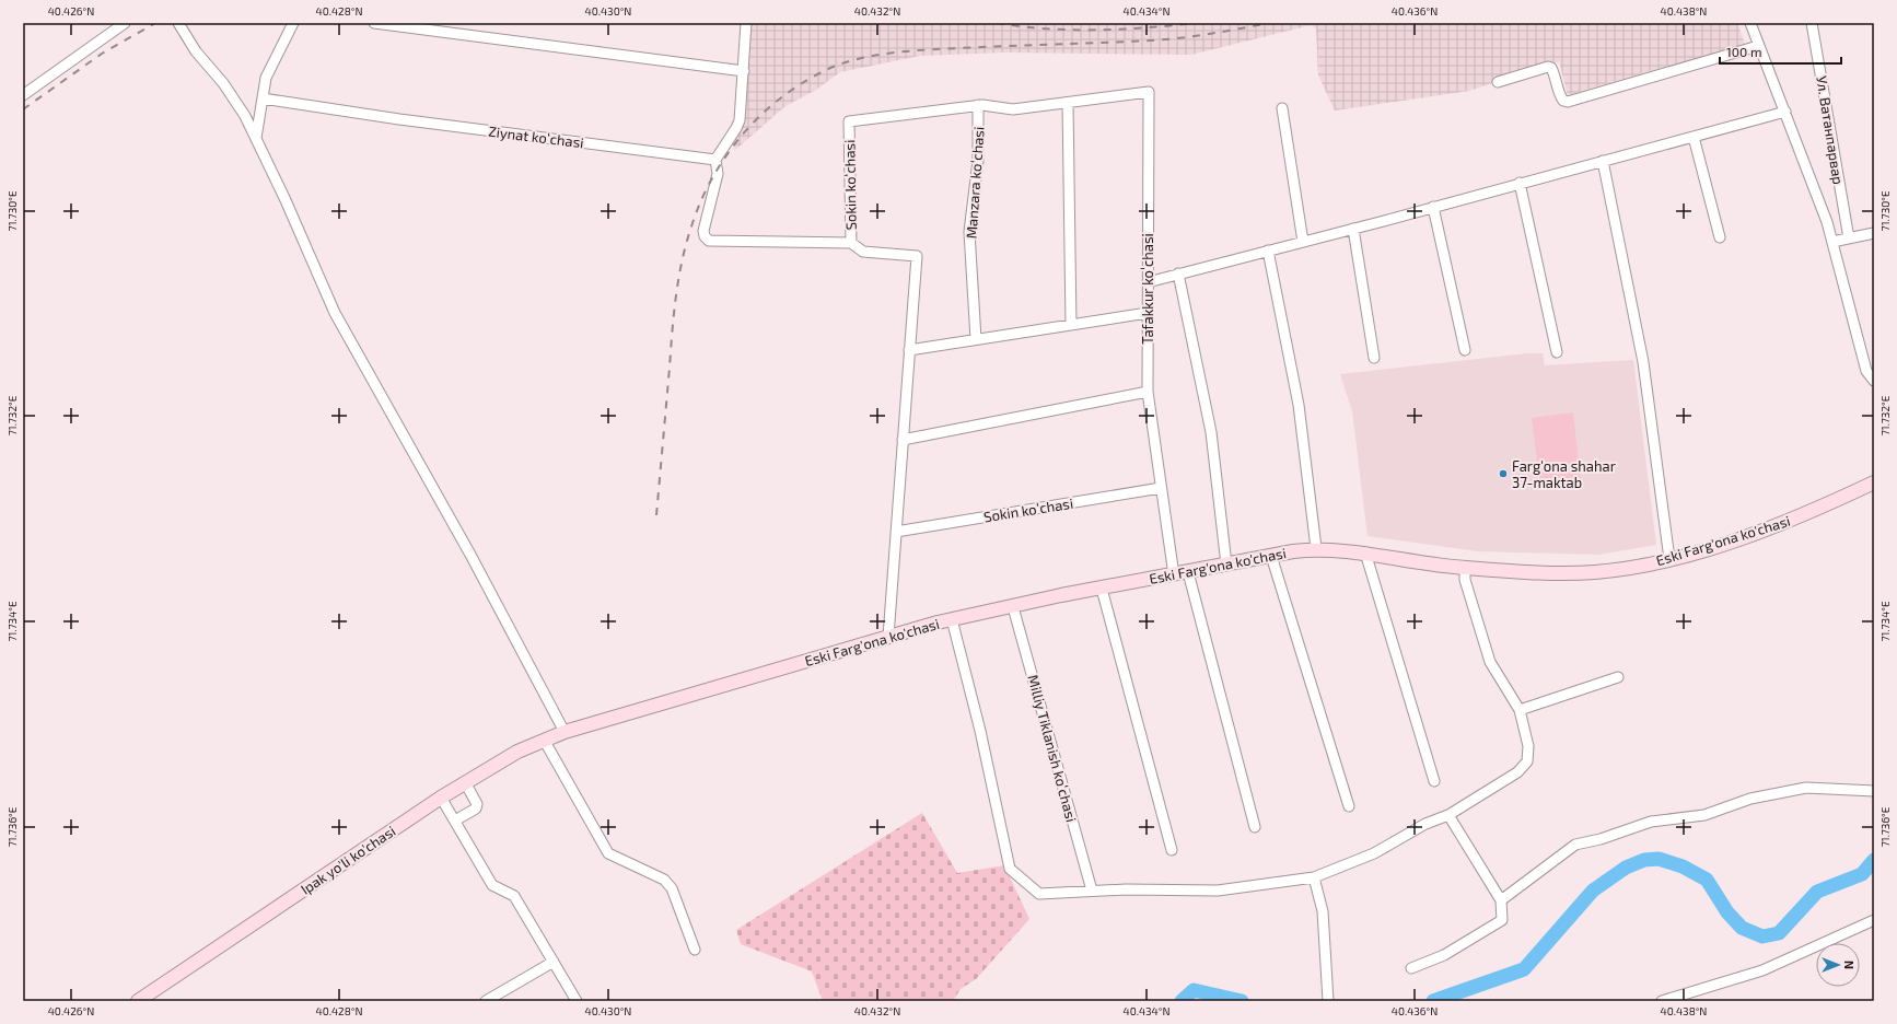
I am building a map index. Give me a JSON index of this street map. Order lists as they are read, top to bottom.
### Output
{
  "streets": {
    "main road": ["Eski Farg'ona ko'chasi", "Ipak yo'li ko'chasi"],
    "street": [
      "Ул. Ватанпарвар",
      "Ziynat koʻchasi",
      "Manzara koʻchasi",
      "Sokin koʻchasi",
      "Tafakkur koʻchasi",
      "Milliy Tiklanish koʻchasi"
    ]
  },
  "crossings": [
    ["Manzara koʻchasi", "Sokin koʻchasi"],
    ["Manzara koʻchasi", "Tafakkur koʻchasi"],
    ["Sokin koʻchasi", "Tafakkur koʻchasi"],
    ["Sokin koʻchasi", "Eski Farg'ona ko'chasi"],
    ["Tafakkur koʻchasi", "Eski Farg'ona ko'chasi"],
    ["Eski Farg'ona ko'chasi", "Milliy Tiklanish koʻchasi"],
    ["Eski Farg'ona ko'chasi", "Ipak yo'li ko'chasi"]
  ],
  "places": ["Farg'ona shahar 37-maktab"],
  "scale_bar": "100 m",
  "north": "right",
  "coordinates": [
    "40.426°N",
    "40.428°N",
    "40.430°N",
    "40.432°N",
    "40.434°N",
    "40.436°N",
    "40.438°N",
    "71.730°E",
    "71.732°E",
    "71.734°E",
    "71.736°E"
  ]
}
